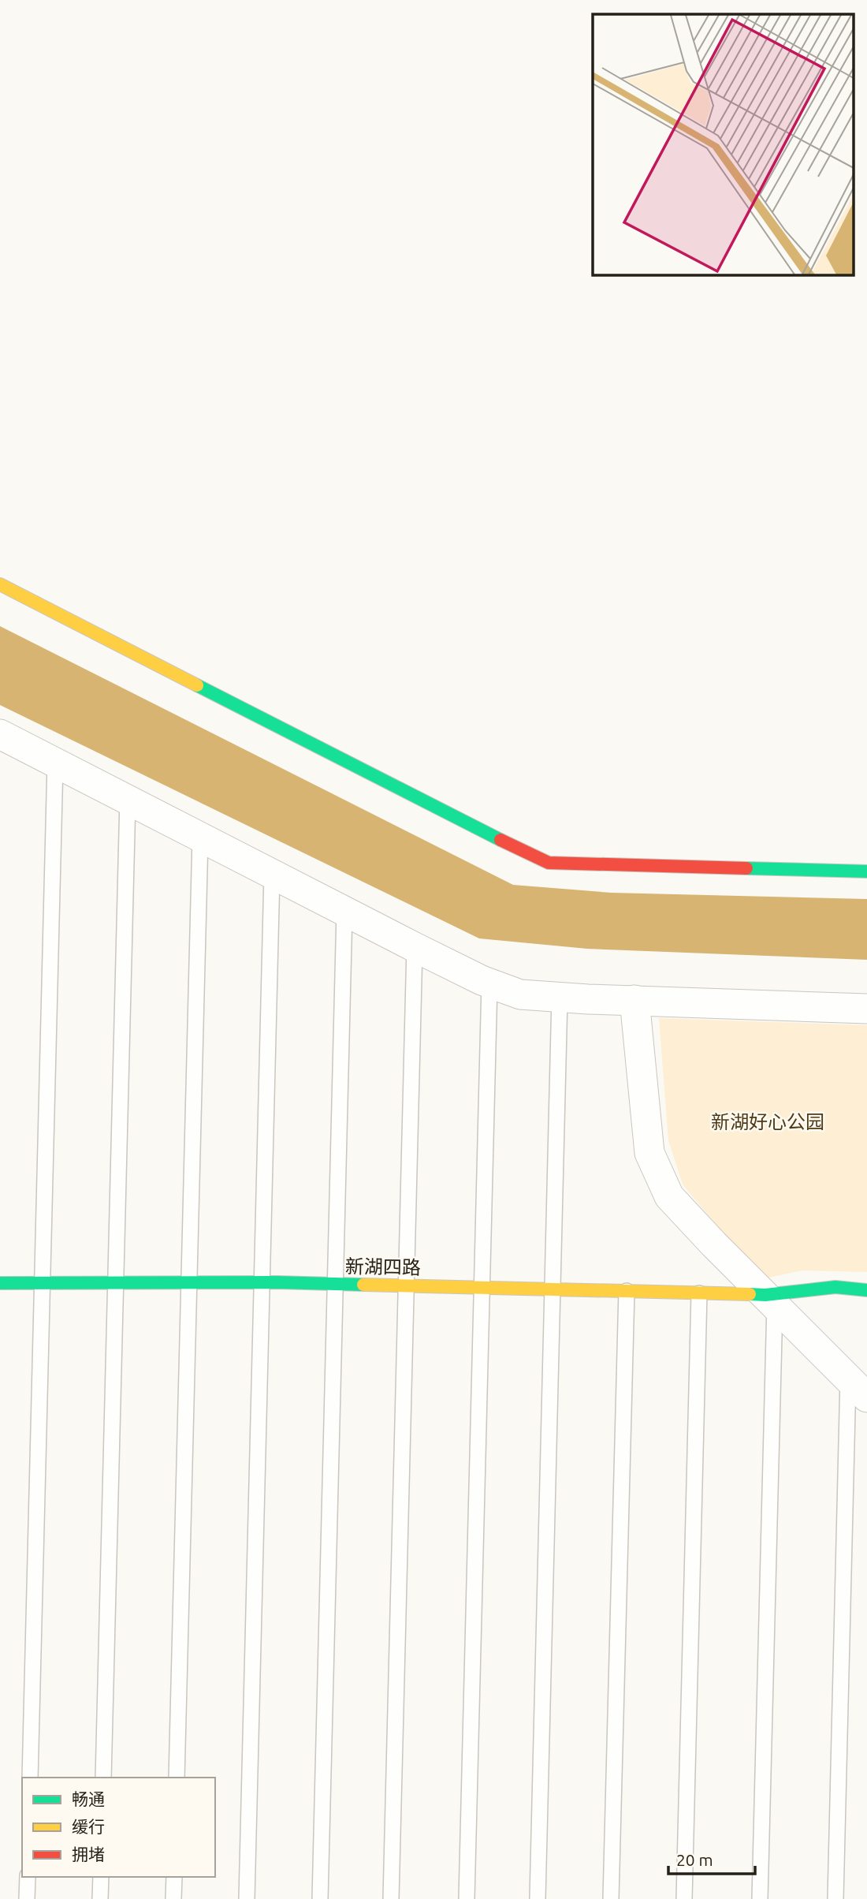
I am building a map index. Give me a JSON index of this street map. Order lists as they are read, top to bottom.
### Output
{
  "streets": {
    "street": ["新湖四路"]
  },
  "parks": ["新湖好心公园"],
  "legend": ["畅通", "缓行", "拥堵"],
  "scale_bar": "20 m"
}
